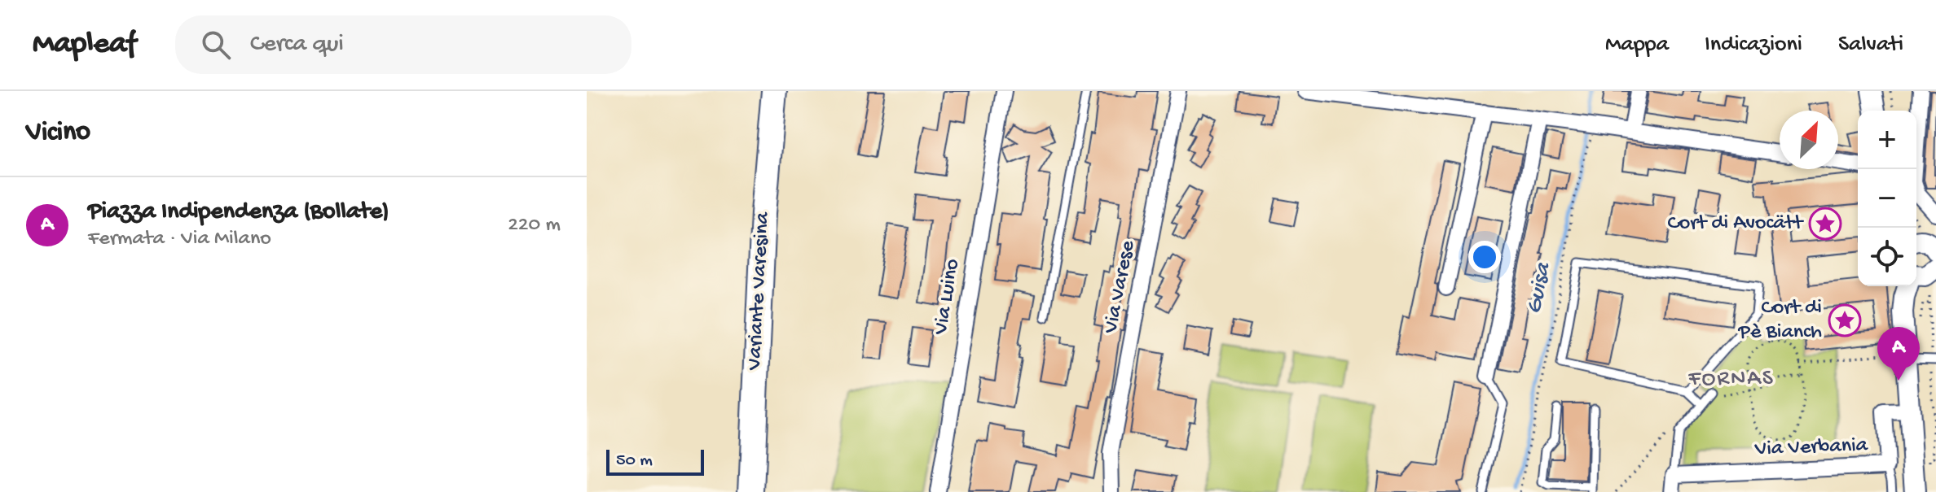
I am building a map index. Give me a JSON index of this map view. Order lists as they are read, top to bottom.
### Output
{
  "streets": {
    "main road": ["Variante Varesina"],
    "street": ["Via Varese", "Via Luino", "Via Verbania"]
  },
  "districts": ["FORNAS"],
  "water": ["Guisa"],
  "places": {
    "place": ["Cort di Avocätt", "Cort di Pè Bianch"]
  },
  "scale_bar": "50 m",
  "north": "top right",
  "page": {
    "header": "Mapleaf",
    "search": "Cerca qui",
    "nav": ["Mappa", "Indicazioni", "Salvati"],
    "heading": "Vicino",
    "map_buttons": ["+", "−"],
    "list": [
      {
        "mark": "A",
        "name": "Piazza Indipendenza (Bollate)",
        "note": "Fermata · Via Milano",
        "value": "220 m"
      }
    ],
    "pins": "A",
    "scale": "50 m"
  }
}
